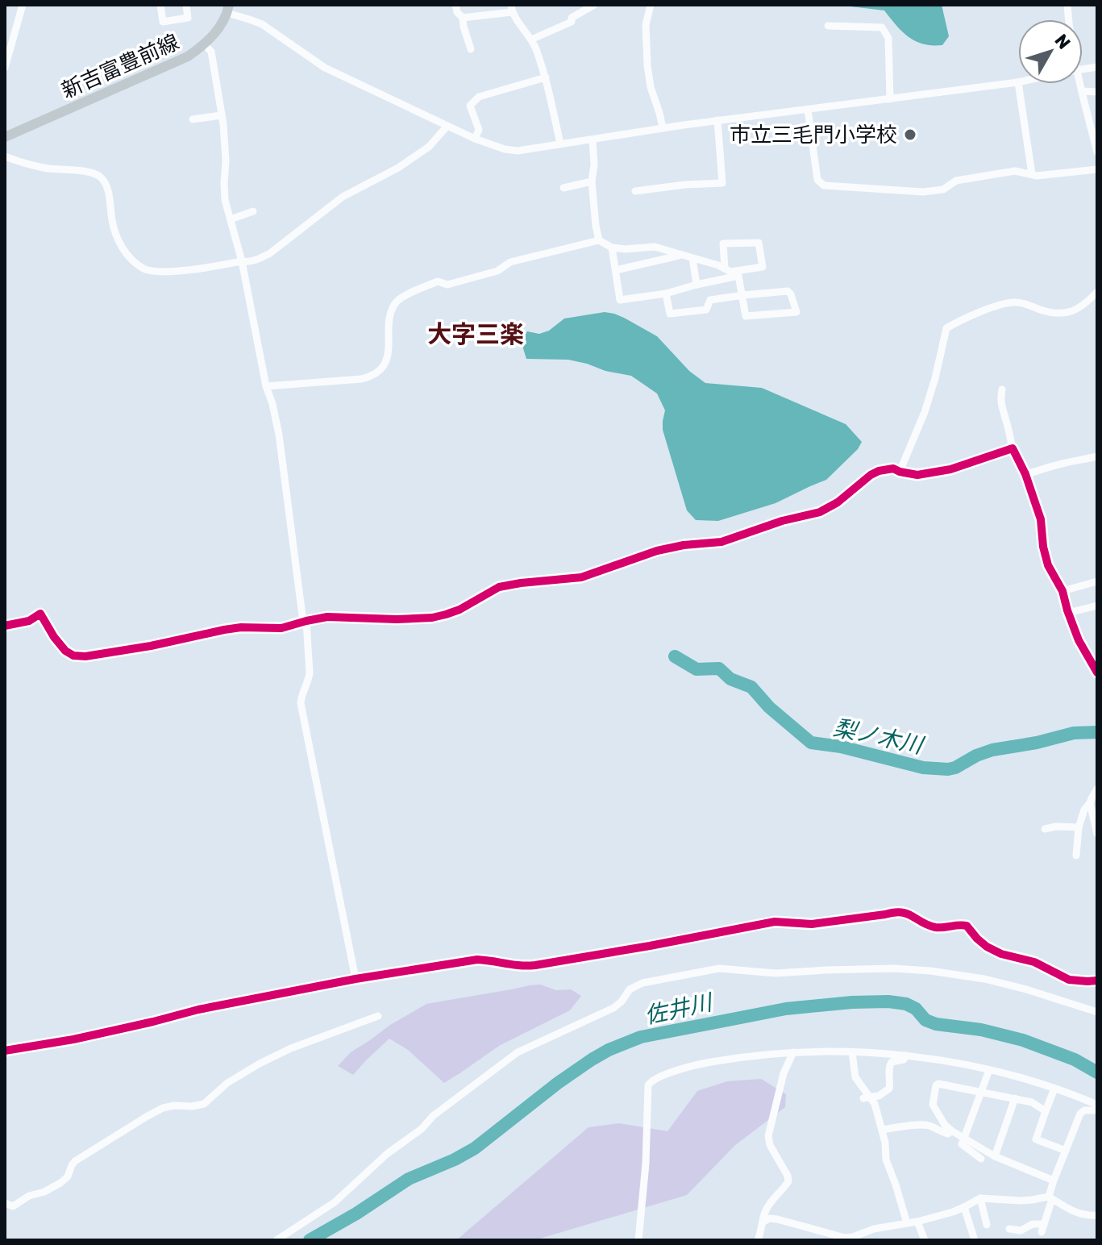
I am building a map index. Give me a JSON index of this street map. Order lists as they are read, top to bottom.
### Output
{
  "streets": {
    "main road": ["新吉富豊前線"]
  },
  "districts": ["大字三楽"],
  "water": ["梨ノ木川", "佐井川"],
  "places": ["市立三毛門小学校"],
  "north": "top right"
}
